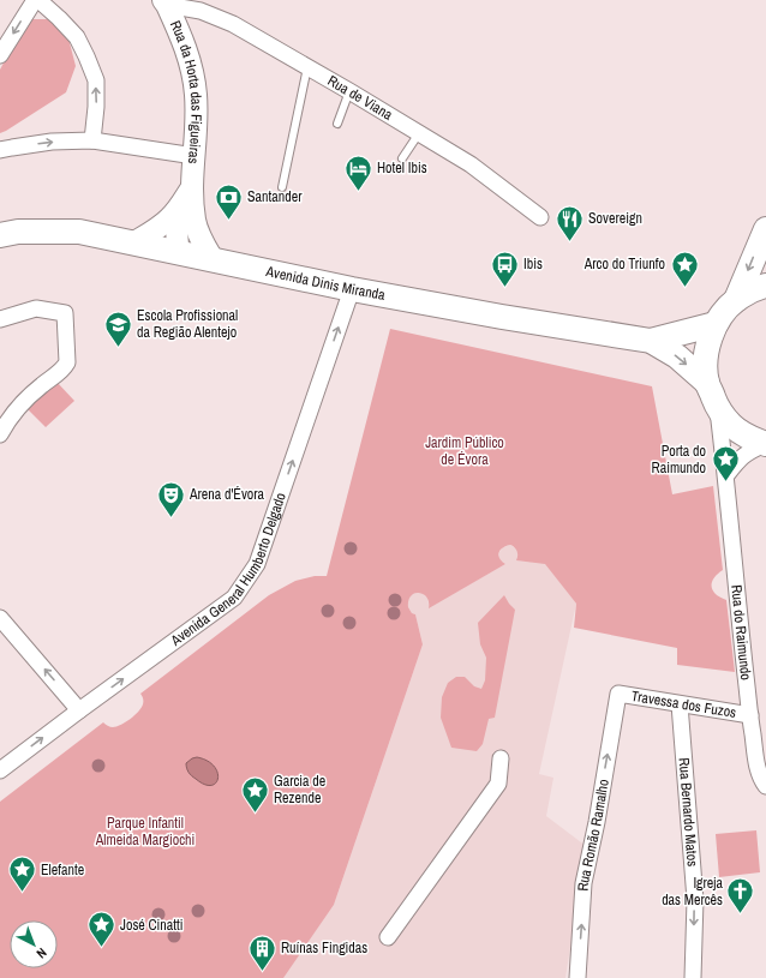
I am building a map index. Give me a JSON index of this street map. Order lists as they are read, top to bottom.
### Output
{
  "streets": {
    "main road": ["Avenida Dinis Miranda"],
    "street": [
      "Rua da Horta das Figueiras",
      "Rua de Viana",
      "Avenida General Humberto Delgado",
      "Rua do Raimundo",
      "Travessa dos Fuzos",
      "Rua Bernardo Matos",
      "Rua Romão Ramalho"
    ]
  },
  "crossings": [
    ["Rua da Horta das Figueiras", "Rua de Viana"],
    ["Rua da Horta das Figueiras", "Avenida Dinis Miranda"],
    ["Avenida Dinis Miranda", "Avenida General Humberto Delgado"],
    ["Rua do Raimundo", "Travessa dos Fuzos"],
    ["Travessa dos Fuzos", "Rua Bernardo Matos"],
    ["Travessa dos Fuzos", "Rua Romão Ramalho"]
  ],
  "one_way": ["Avenida General Humberto Delgado", "Rua Bernardo Matos", "Rua Romão Ramalho"],
  "parks": ["Jardim Público de Évora", "Parque Infantil Almeida Margiochi"],
  "places": {
    "hotel": ["Hotel Ibis"],
    "bank": ["Santander"],
    "restaurant": ["Sovereign"],
    "bus stop": ["Ibis"],
    "place": [
      "Arco do Triunfo",
      "Porta do Raimundo",
      "Garcia de Rezende",
      "Elefante",
      "José Cinatti"
    ],
    "school or university": ["Escola Profissional da Região Alentejo"],
    "theatre": ["Arena d'Évora"],
    "church": ["Igreja das Mercês"],
    "building": ["Ruínas Fingidas"]
  },
  "north": "bottom right"
}
